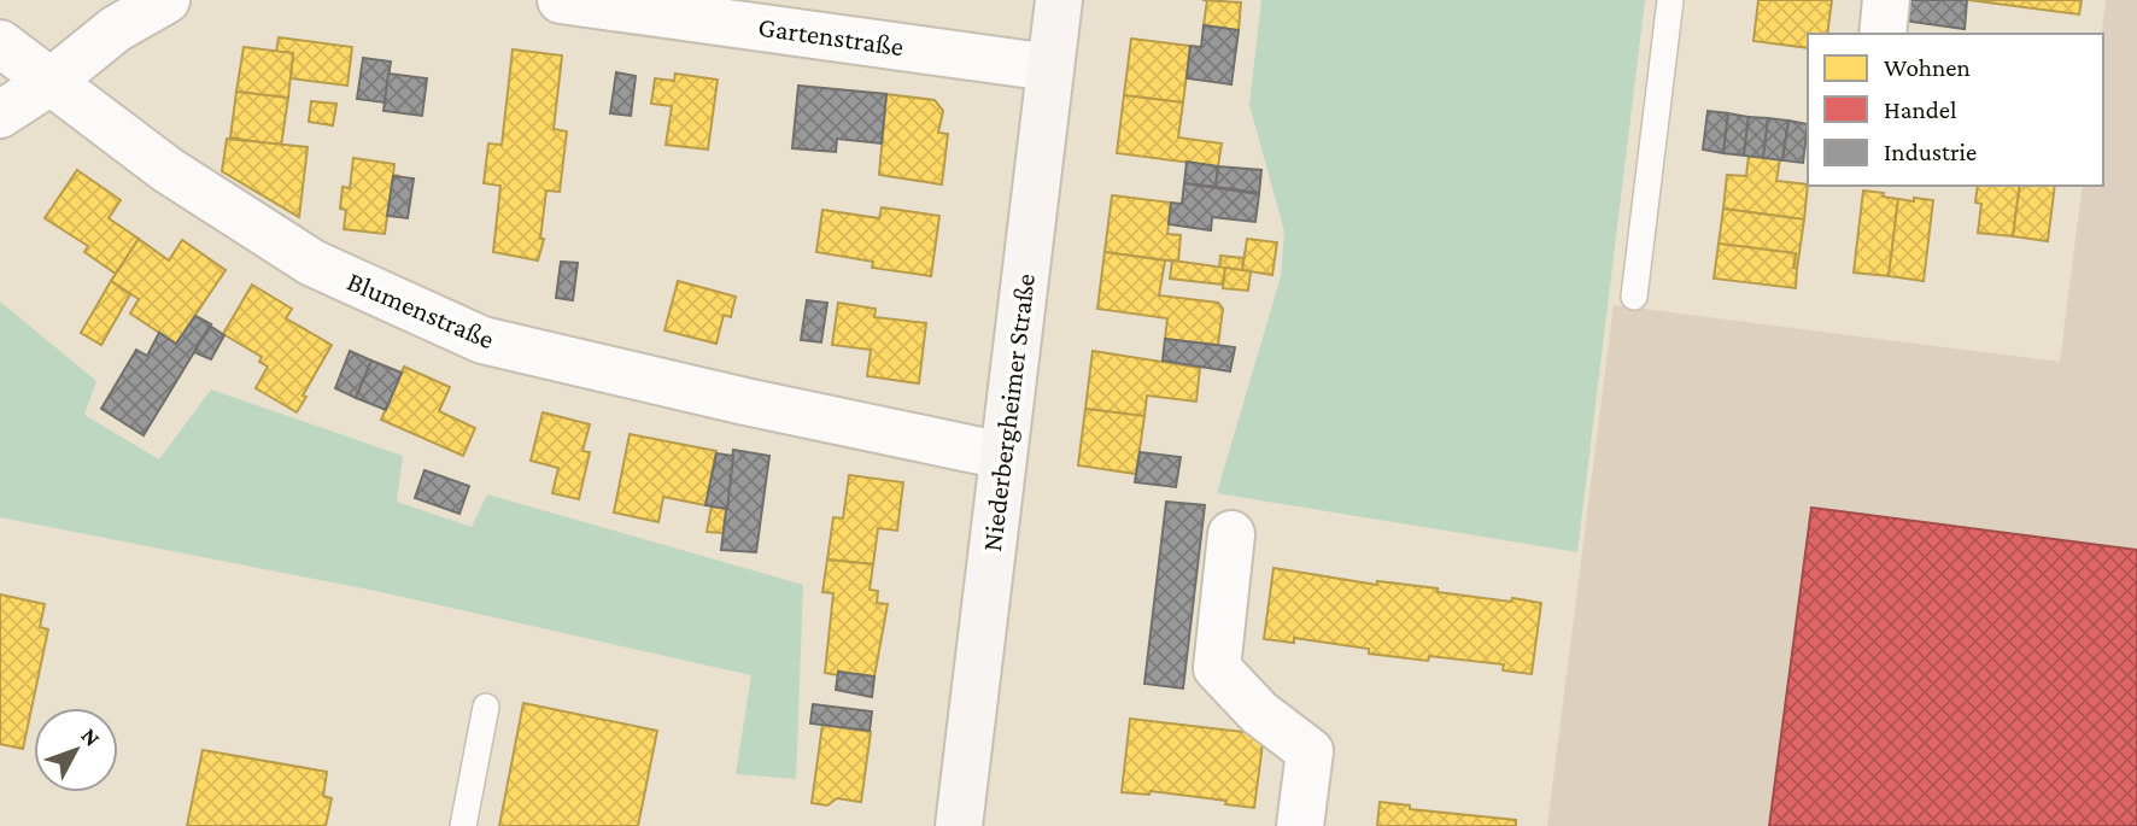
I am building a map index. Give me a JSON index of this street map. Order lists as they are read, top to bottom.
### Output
{
  "streets": {
    "main road": ["Niederbergheimer Straße"],
    "street": ["Gartenstraße", "Blumenstraße"]
  },
  "crossings": [
    ["Gartenstraße", "Niederbergheimer Straße"],
    ["Blumenstraße", "Niederbergheimer Straße"]
  ],
  "legend": ["Wohnen", "Handel", "Industrie"],
  "north": "top right"
}
